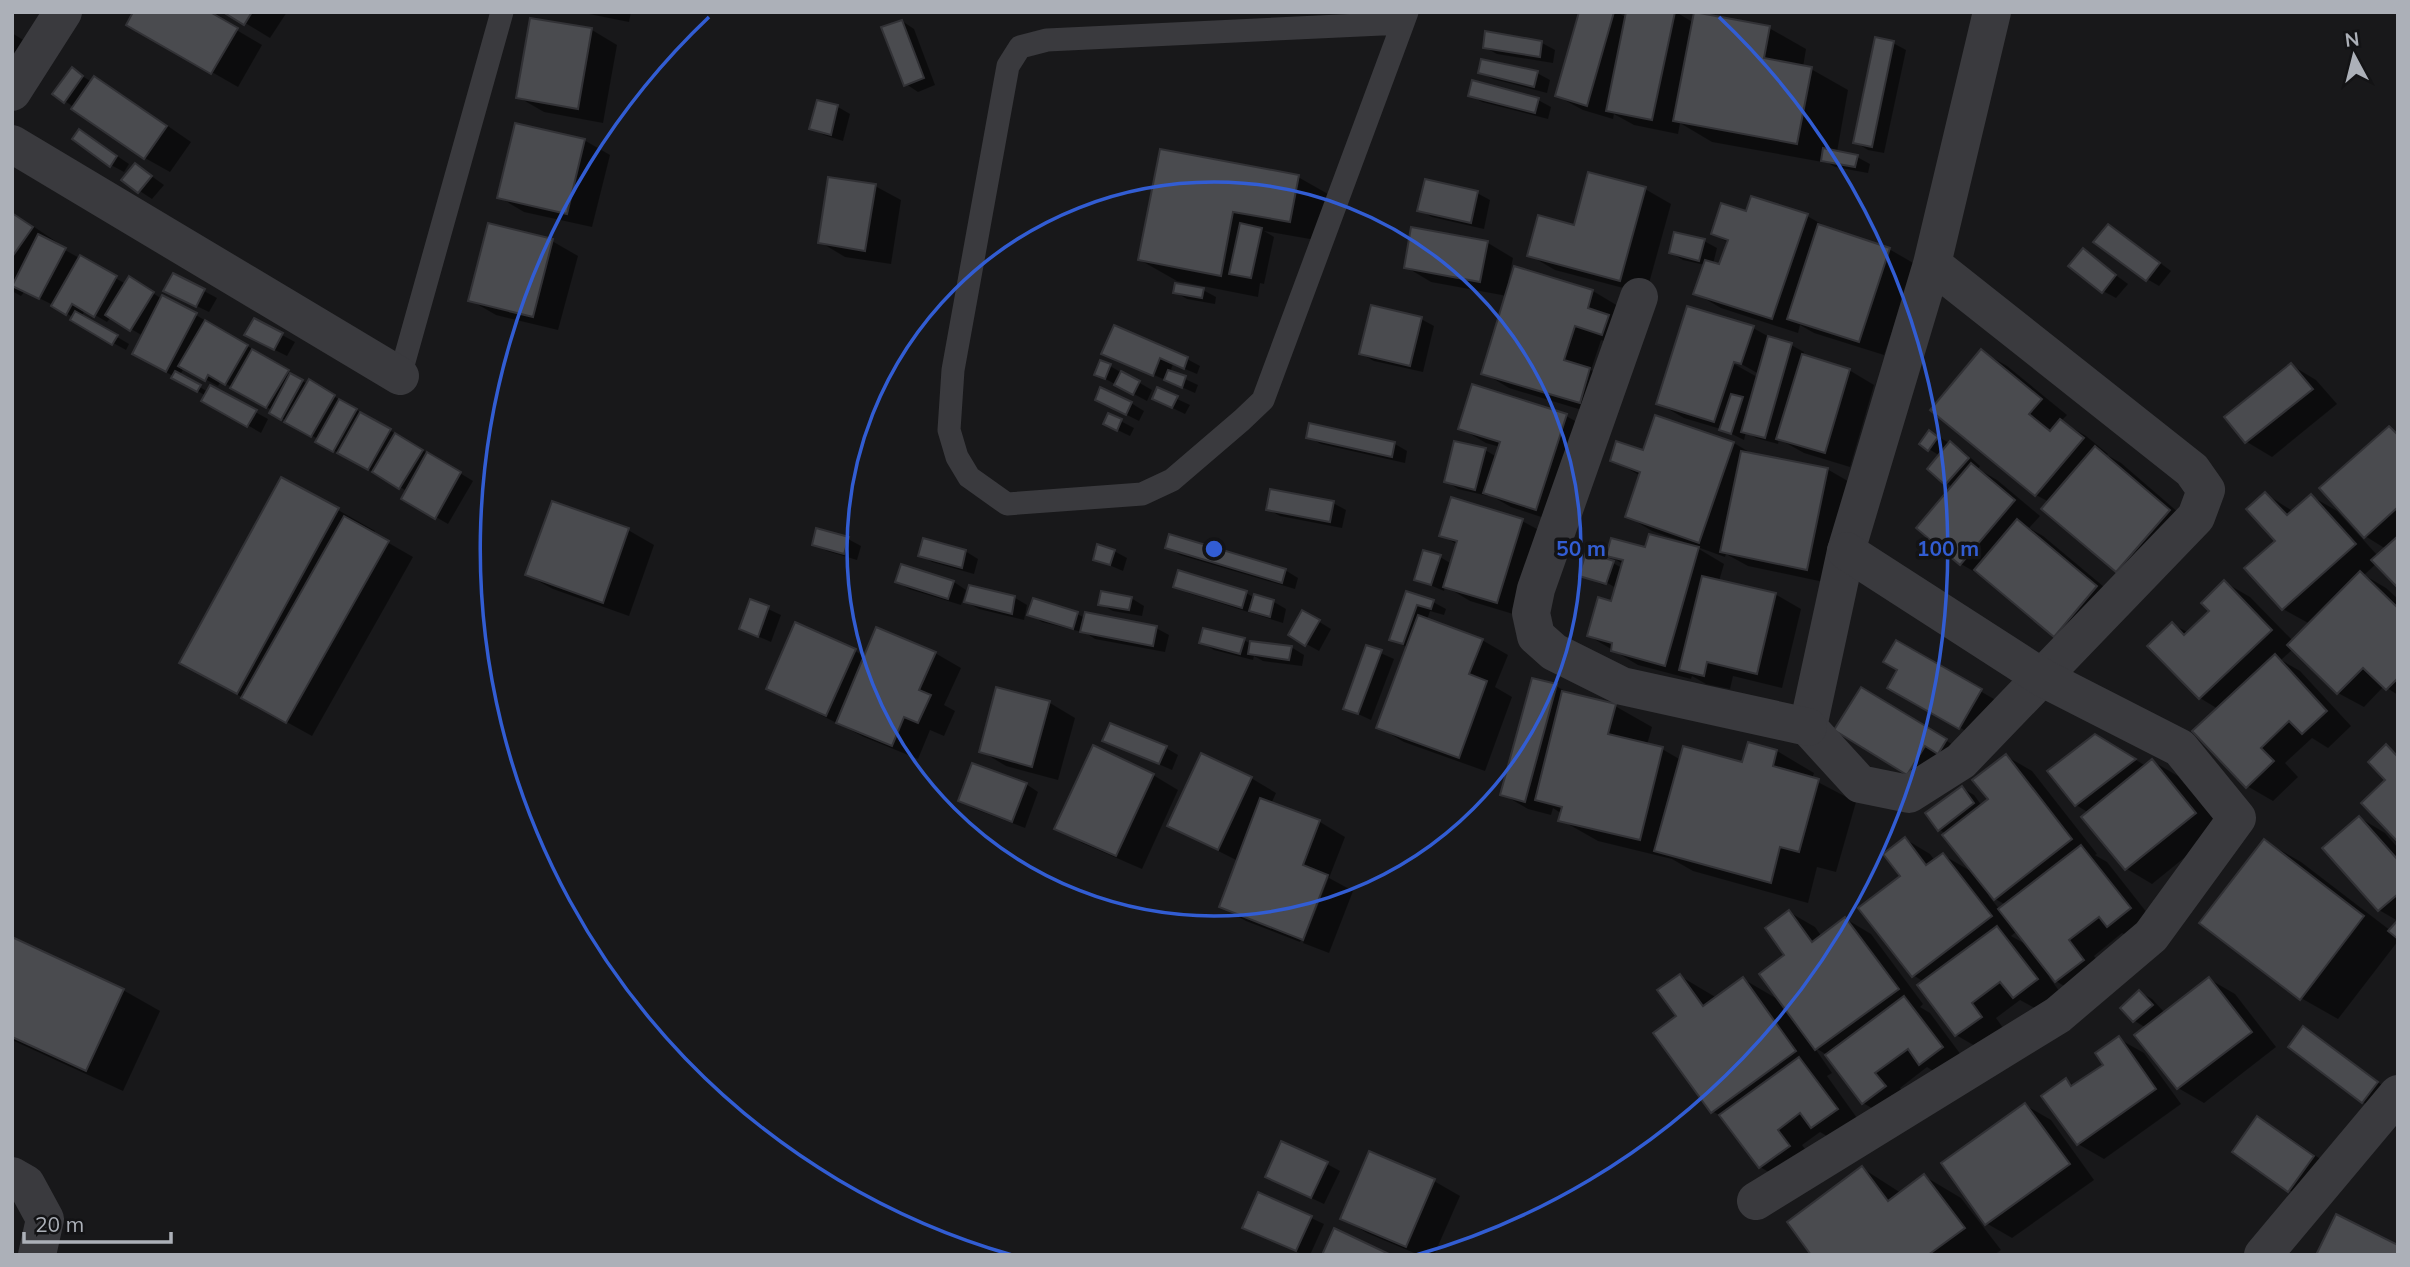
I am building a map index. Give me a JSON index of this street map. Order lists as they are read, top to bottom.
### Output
{
  "scale_bar": "20 m",
  "north": "top",
  "rings": ["50 m", "100 m"]
}
